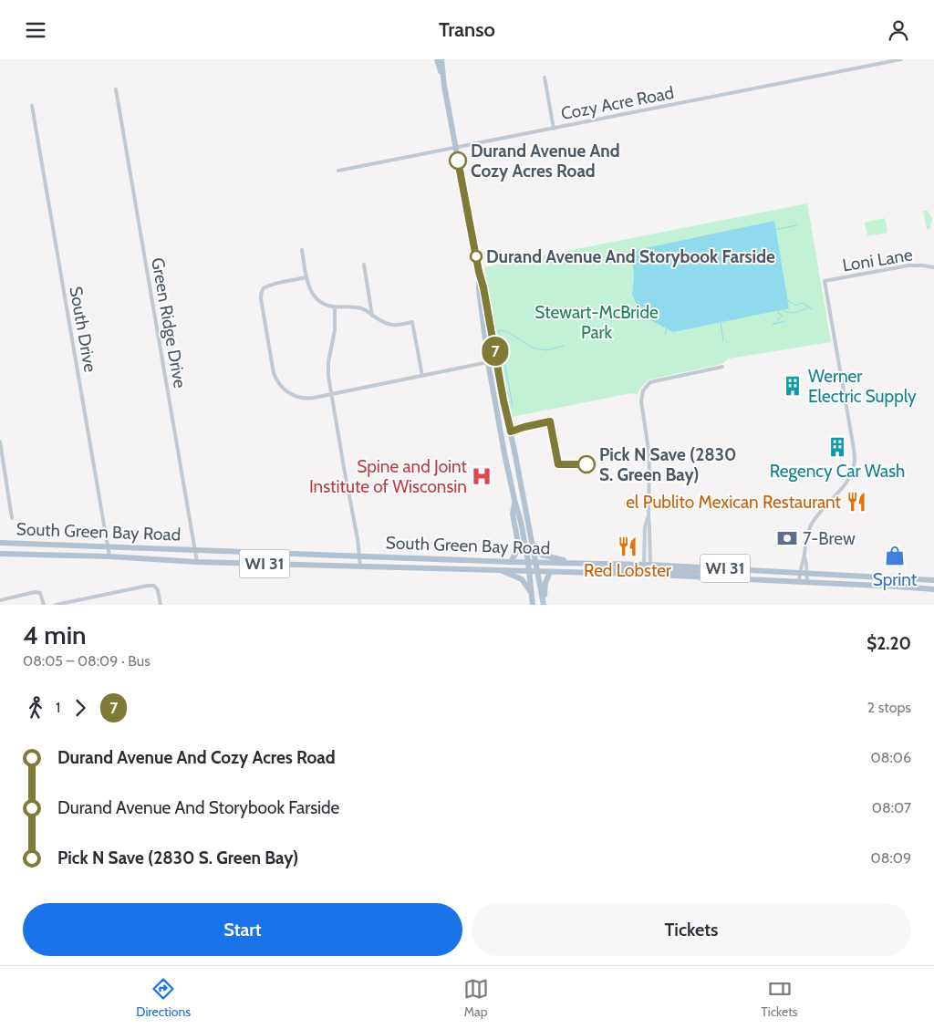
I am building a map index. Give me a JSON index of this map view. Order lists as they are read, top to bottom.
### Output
{
  "streets": {
    "main road": ["South Green Bay Road", "WI 31"],
    "street": [
      "Cozy Acre Road",
      "Loni Lane",
      "Green Ridge Drive",
      "South Drive"
    ]
  },
  "crossings": [
    ["Green Ridge Drive", "South Green Bay Road"],
    ["South Drive", "South Green Bay Road"]
  ],
  "parks": ["Stewart-McBride Park"],
  "places": {
    "other": ["Durand Avenue And Cozy Acres Road", "Durand Avenue And Storybook Farside", "Pick N Save (2830 S. Green Bay)"],
    "building": ["Werner Electric Supply", "Regency Car Wash"],
    "hospital": ["Spine and Joint Institute of Wisconsin"],
    "restaurant": ["el Publito Mexican Restaurant", "Red Lobster"],
    "bank": ["7-Brew"],
    "shop": ["Sprint"]
  },
  "lines": ["bus line 7"],
  "page": {
    "header": "Transo",
    "on_map": "7",
    "heading": ["4 min", "08:05 – 08:09 · Bus", "$2.20"],
    "legs": ["1", "7", "2 stops"],
    "list": [
      {
        "name": "Durand Avenue And Cozy Acres Road",
        "value": "08:06"
      },
      {
        "name": "Durand Avenue And Storybook Farside",
        "value": "08:07"
      },
      {
        "name": "Pick N Save (2830 S. Green Bay)",
        "value": "08:09"
      }
    ],
    "buttons": ["Start", "Tickets"],
    "tabs": ["Directions", "Map", "Tickets"]
  }
}
